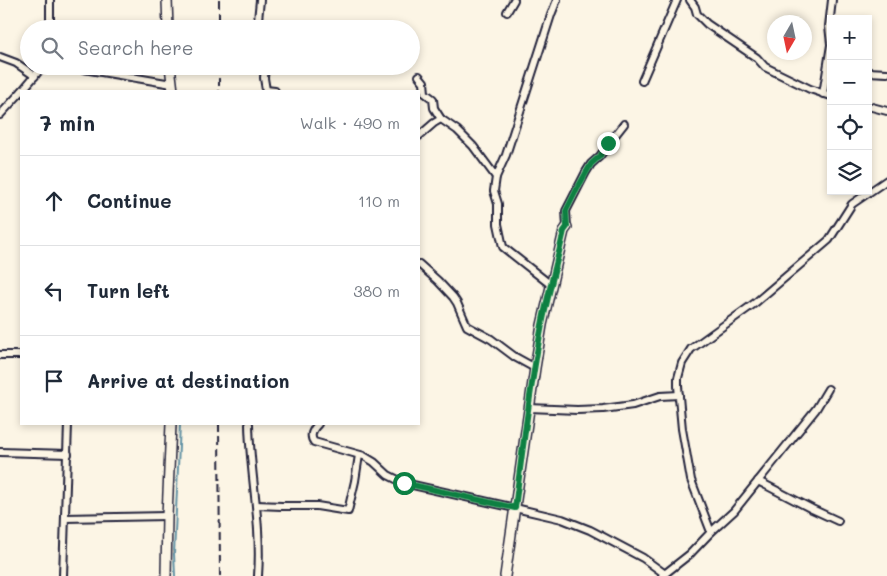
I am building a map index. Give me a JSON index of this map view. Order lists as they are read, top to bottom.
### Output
{
  "north": "bottom",
  "page": {
    "map_buttons": ["+", "−"],
    "search": "Search here",
    "heading": ["7 min", "Walk · 490 m"],
    "list": [
      ["Continue", "110 m"],
      ["Turn left", "380 m"],
      "Arrive at destination"
    ]
  }
}
